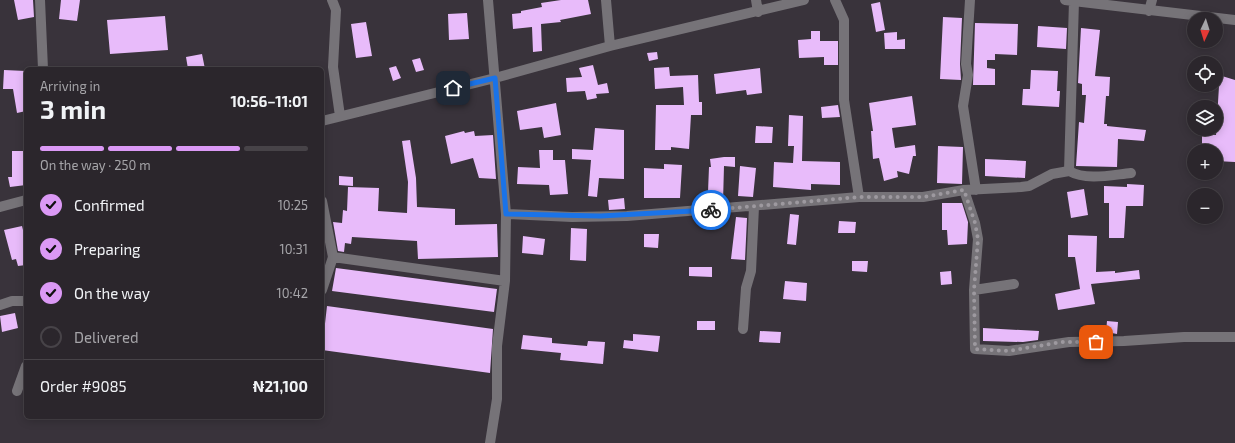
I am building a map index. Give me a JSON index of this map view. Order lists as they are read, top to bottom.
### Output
{
  "north": "bottom",
  "page": {
    "map_buttons": ["+", "−"],
    "heading": ["3 min", "Arriving in", "10:56–11:01"],
    "panel": ["Order #9085", "₦21,100"],
    "bar": "On the way · 250 m",
    "list": [
      ["Confirmed", "10:25"],
      ["Preparing", "10:31"],
      ["On the way", "10:42"],
      "Delivered"
    ]
  }
}
